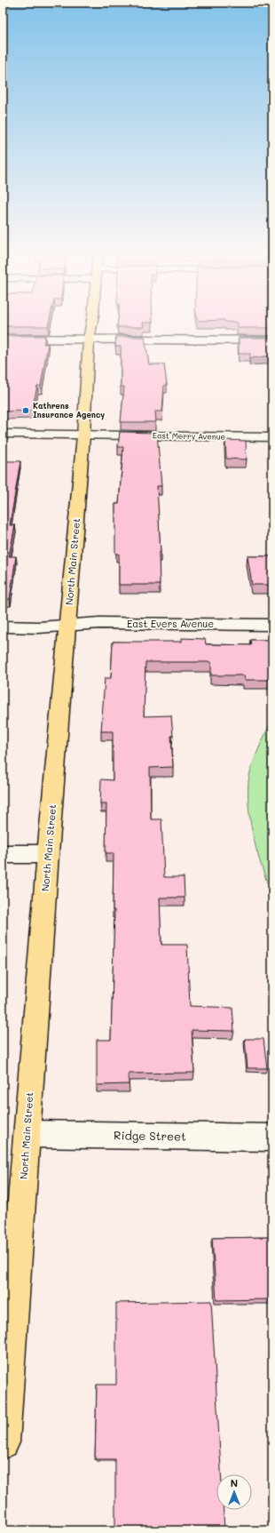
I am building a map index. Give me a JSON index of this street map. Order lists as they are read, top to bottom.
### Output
{
  "streets": {
    "main road": ["North Main Street"],
    "street": ["East Merry Avenue", "East Evers Avenue", "Ridge Street"]
  },
  "crossings": [
    ["East Merry Avenue", "North Main Street"],
    ["North Main Street", "East Evers Avenue"],
    ["North Main Street", "Ridge Street"]
  ],
  "places": ["Kathrens Insurance Agency"],
  "north": "top"
}
